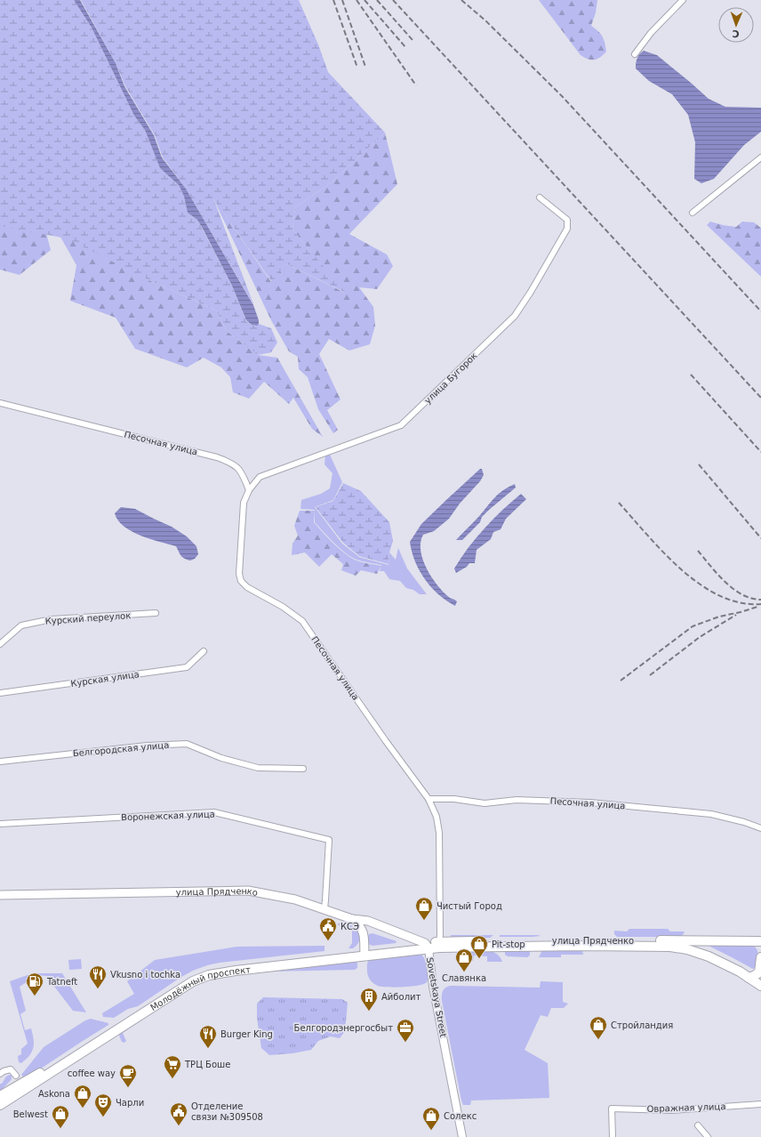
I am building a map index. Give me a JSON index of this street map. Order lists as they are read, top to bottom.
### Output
{
  "streets": {
    "main road": ["улица Прядченко", "Молодёжный проспект"],
    "street": [
      "улица Бугорок",
      "Песочная улица",
      "Курский переулок",
      "Курская улица",
      "Белгородская улица",
      "Воронежская улица",
      "Sovetskaya Street",
      "Овражная улица"
    ]
  },
  "crossings": [
    ["улица Бугорок", "Песочная улица"],
    ["Воронежская улица", "улица Прядченко"],
    ["улица Прядченко", "Молодёжный проспект"],
    ["улица Прядченко", "Sovetskaya Street"],
    ["Молодёжный проспект", "Sovetskaya Street"]
  ],
  "places": {
    "shop": [
      "Чистый Город",
      "Pit-stop",
      "Славянка",
      "Стройландия",
      "Askona",
      "Belwest",
      "Солекс"
    ],
    "public building": ["КСЭ", "Отделение связи №309508"],
    "restaurant": ["Vkusno i tochka", "Burger King"],
    "fuel station": ["Tatneft"],
    "building": ["Айболит"],
    "office": ["Белгородэнергосбыт"],
    "supermarket": ["ТРЦ Боше"],
    "cafe": ["coffee way"],
    "theatre": ["Чарли"]
  },
  "north": "bottom"
}
